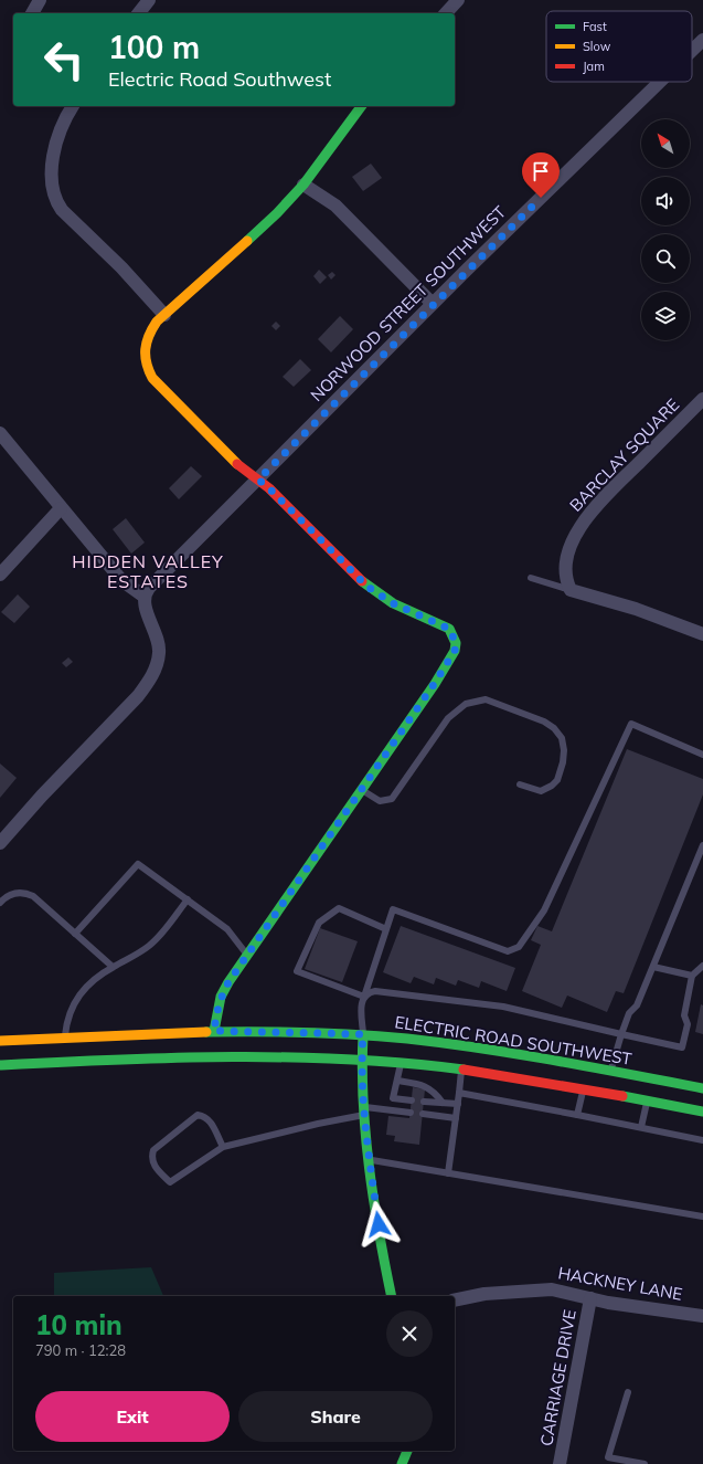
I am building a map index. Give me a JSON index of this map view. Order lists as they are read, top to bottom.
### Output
{
  "streets": {
    "street": [
      "NORWOOD STREET SOUTHWEST",
      "BARCLAY SQUARE",
      "ELECTRIC ROAD SOUTHWEST",
      "HACKNEY LANE",
      "CARRIAGE DRIVE"
    ]
  },
  "crossings": [
    ["HACKNEY LANE", "CARRIAGE DRIVE"]
  ],
  "districts": ["HIDDEN VALLEY ESTATES"],
  "legend": ["Fast", "Slow", "Jam"],
  "north": "top left",
  "page": {
    "turn": ["100 m", "Electric Road Southwest"],
    "heading": ["10 min", "790 m · 12:28"],
    "buttons": ["Exit", "Share"]
  }
}
